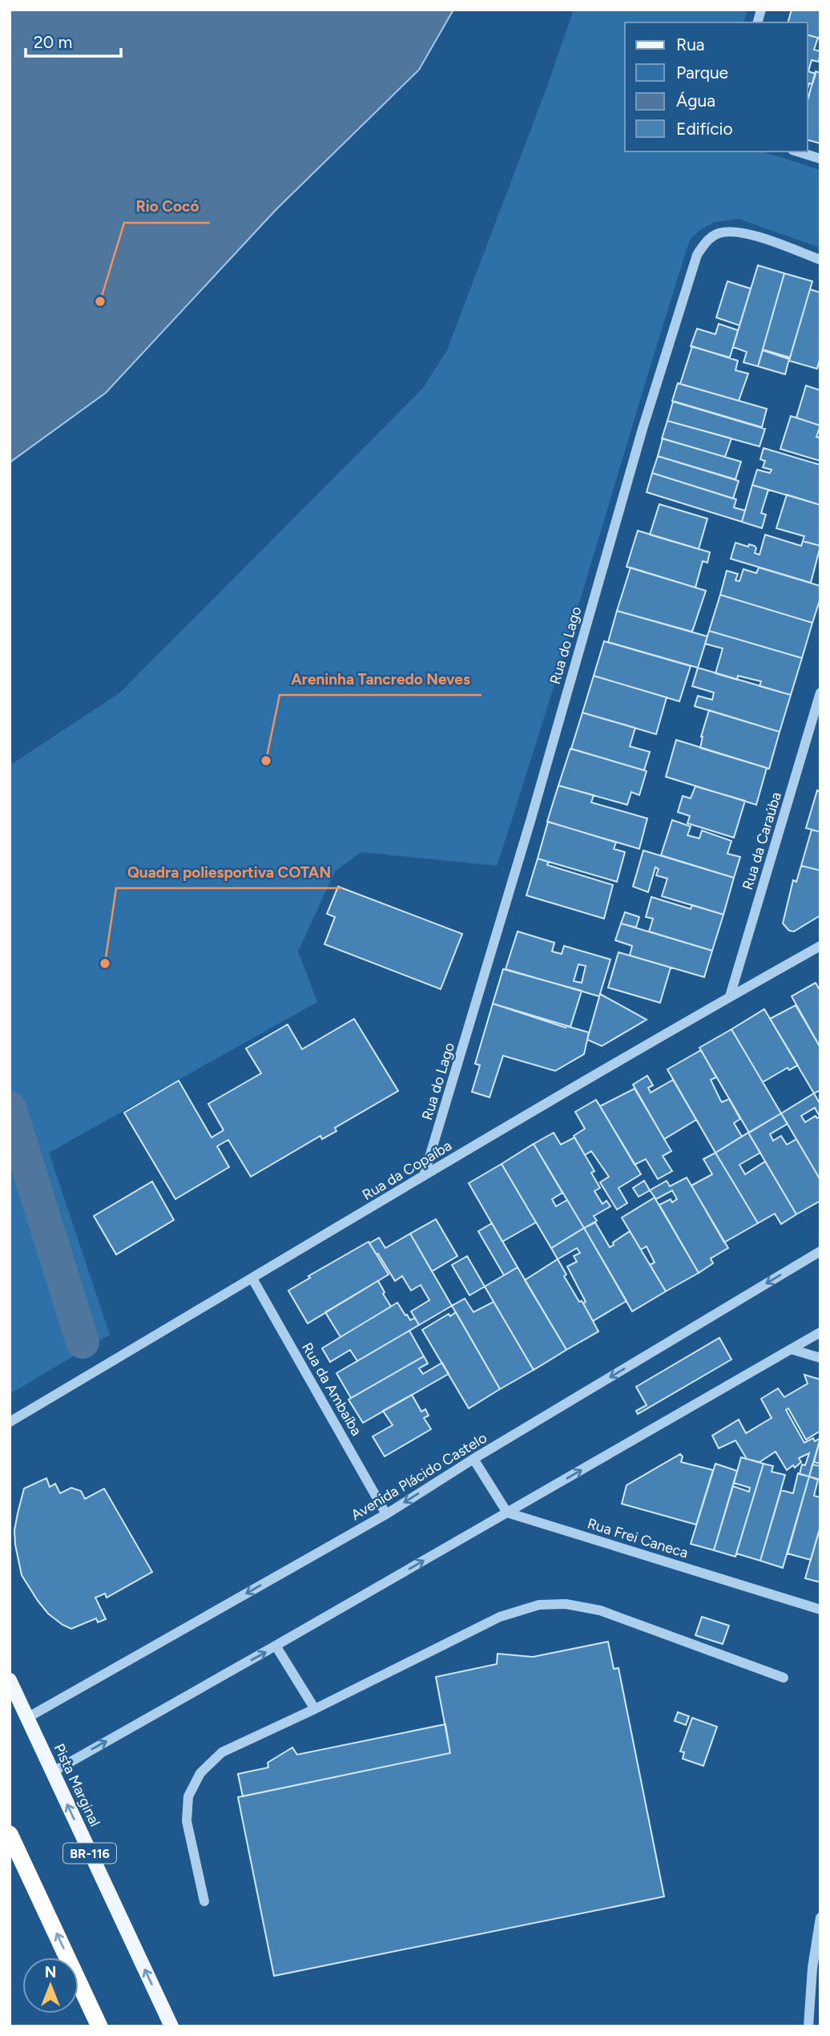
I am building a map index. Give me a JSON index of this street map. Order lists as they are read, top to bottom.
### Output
{
  "streets": {
    "main road": ["Pista Marginal", "BR-116"],
    "street": [
      "Rua do Lago",
      "Rua da Caraúba",
      "Rua da Copaíba",
      "Rua da Ambaíba",
      "Avenida Plácido Castelo",
      "Rua Frei Caneca"
    ]
  },
  "crossings": [
    ["Rua do Lago", "Rua da Copaíba"],
    ["Rua da Caraúba", "Rua da Copaíba"],
    ["Rua da Copaíba", "Rua da Ambaíba"],
    ["Rua da Ambaíba", "Avenida Plácido Castelo"],
    ["Avenida Plácido Castelo", "Pista Marginal"]
  ],
  "one_way": ["Pista Marginal"],
  "places": ["Rio Cocó", "Areninha Tancredo Neves", "Quadra poliesportiva COTAN"],
  "legend": [
    "Rua",
    "Parque",
    "Água",
    "Edifício"
  ],
  "scale_bar": "20 m",
  "north": "top"
}
